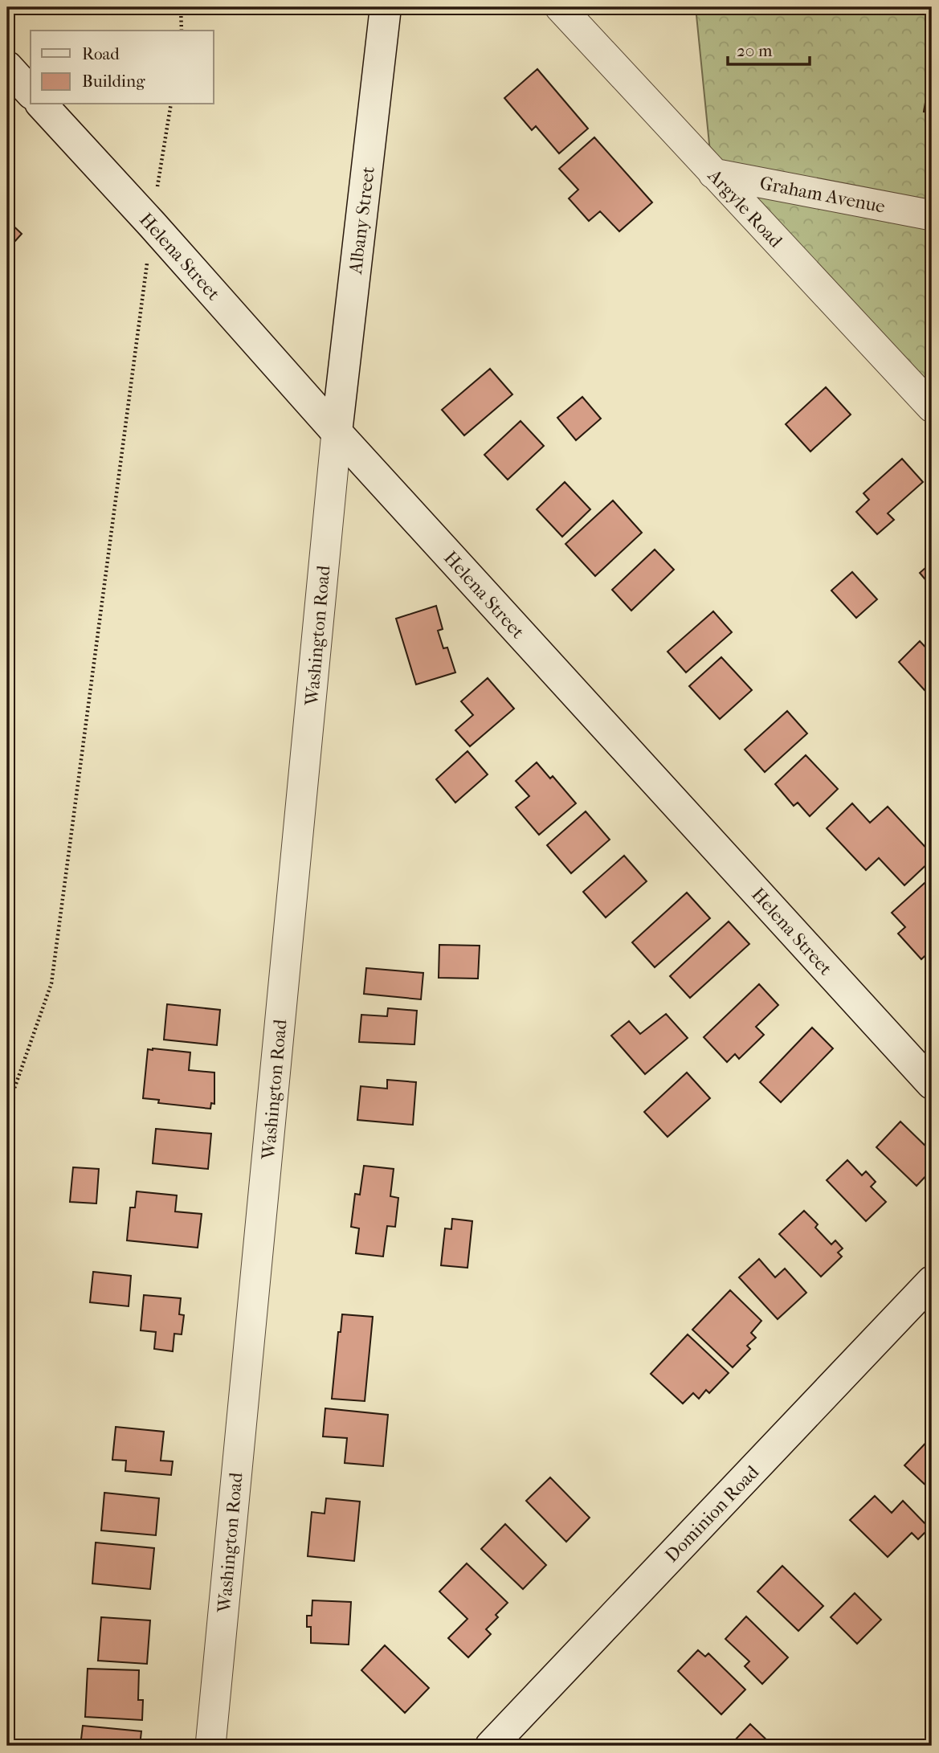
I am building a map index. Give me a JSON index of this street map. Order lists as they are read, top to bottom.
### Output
{
  "streets": {
    "main road": ["Albany Street", "Helena Street", "Dominion Road"],
    "street": ["Graham Avenue", "Argyle Road", "Washington Road"]
  },
  "crossings": [
    ["Graham Avenue", "Argyle Road"],
    ["Albany Street", "Helena Street"],
    ["Albany Street", "Washington Road"],
    ["Helena Street", "Washington Road"]
  ],
  "legend": ["Road", "Building"],
  "scale_bar": "20 m"
}
